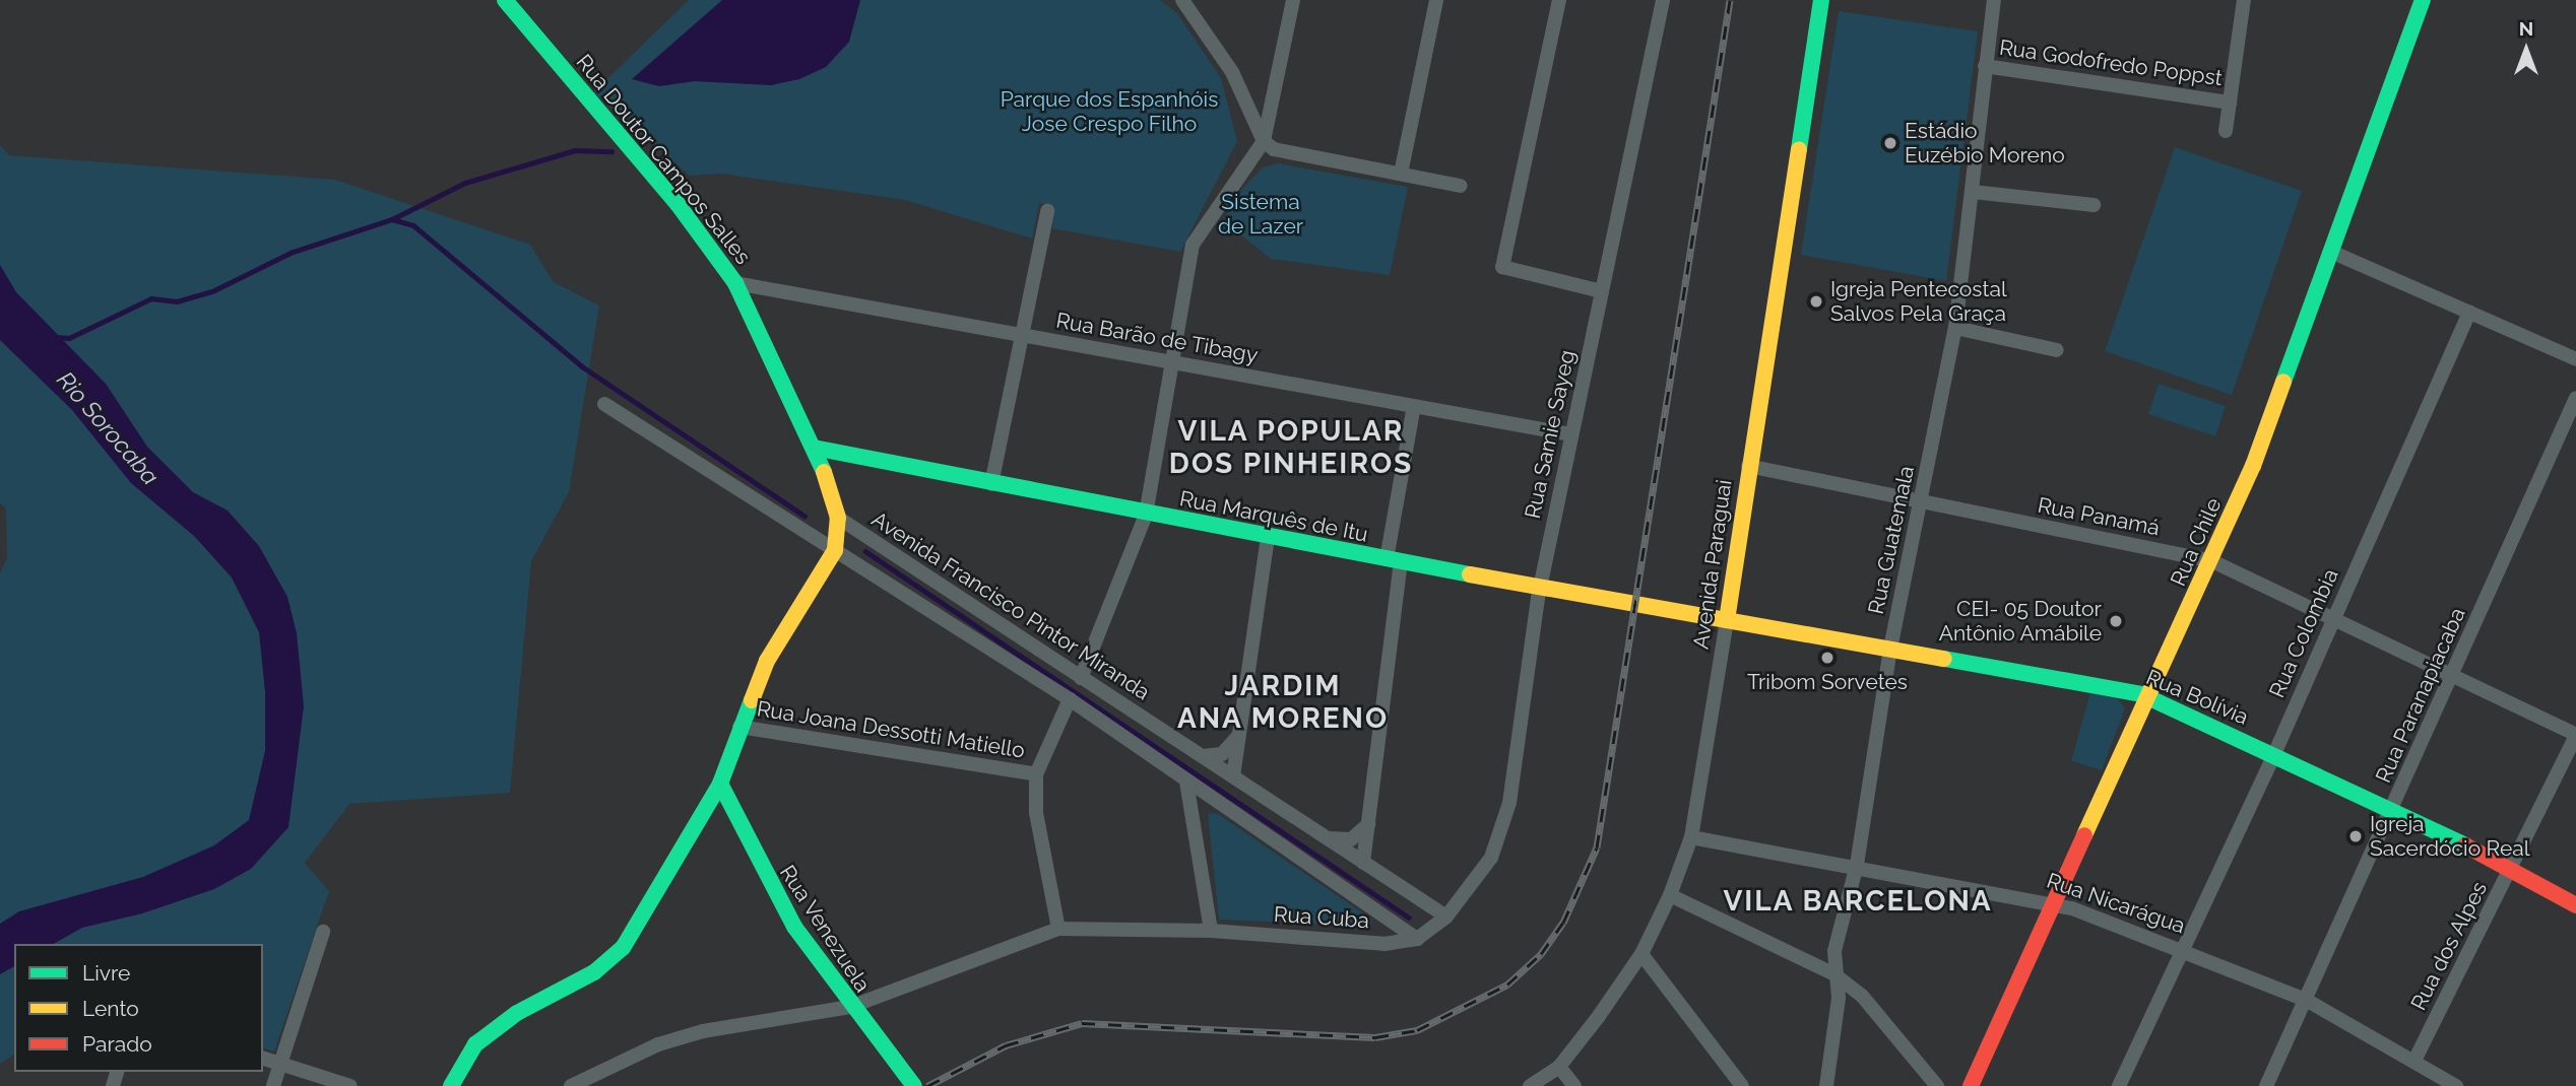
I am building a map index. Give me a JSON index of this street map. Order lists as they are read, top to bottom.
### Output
{
  "streets": {
    "main road": [
      "Rua Doutor Campos Salles",
      "Rua Marquês de Itu",
      "Rua Chile",
      "Avenida Paraguai",
      "Rua Bolívia",
      "Rua Venezuela"
    ],
    "street": [
      "Rua Godofredo Poppst",
      "Rua Barão de Tibagy",
      "Rua Samie Sayeg",
      "Rua Panamá",
      "Rua Guatemala",
      "Avenida Francisco Pintor Miranda",
      "Rua Colombia",
      "Rua Paranapiacaba",
      "Rua Joana Dessotti Matiello",
      "Rua Nicarágua",
      "Rua Cuba",
      "Rua dos Alpes"
    ]
  },
  "crossings": [
    ["Rua Godofredo Poppst", "Rua Guatemala"],
    ["Rua Doutor Campos Salles", "Rua Barão de Tibagy"],
    ["Rua Doutor Campos Salles", "Rua Marquês de Itu"],
    ["Rua Doutor Campos Salles", "Avenida Francisco Pintor Miranda"],
    ["Rua Doutor Campos Salles", "Rua Joana Dessotti Matiello"],
    ["Rua Doutor Campos Salles", "Rua Venezuela"],
    ["Rua Barão de Tibagy", "Rua Samie Sayeg"],
    ["Rua Samie Sayeg", "Rua Marquês de Itu"],
    ["Rua Marquês de Itu", "Avenida Paraguai"],
    ["Rua Marquês de Itu", "Rua Bolívia"],
    ["Rua Panamá", "Rua Guatemala"],
    ["Rua Panamá", "Rua Chile"],
    ["Rua Panamá", "Avenida Paraguai"],
    ["Rua Panamá", "Rua Colombia"],
    ["Rua Panamá", "Rua Paranapiacaba"],
    ["Rua Panamá", "Rua dos Alpes"],
    ["Rua Guatemala", "Rua Bolívia"],
    ["Rua Guatemala", "Rua Nicarágua"],
    ["Rua Chile", "Rua Bolívia"],
    ["Rua Chile", "Rua Nicarágua"],
    ["Avenida Paraguai", "Rua Bolívia"],
    ["Avenida Paraguai", "Rua Nicarágua"],
    ["Rua Colombia", "Rua Bolívia"],
    ["Rua Colombia", "Rua Nicarágua"],
    ["Rua Paranapiacaba", "Rua Bolívia"],
    ["Rua Paranapiacaba", "Rua Nicarágua"],
    ["Rua Bolívia", "Rua dos Alpes"],
    ["Rua Nicarágua", "Rua dos Alpes"],
    ["Rua Cuba", "Rua Venezuela"]
  ],
  "districts": ["VILA POPULAR DOS PINHEIROS", "JARDIM ANA MORENO", "VILA BARCELONA"],
  "water": ["Rio Sorocaba"],
  "parks": ["Parque dos Espanhóis Jose Crespo Filho", "Sistema de Lazer"],
  "places": [
    "Estádio Euzébio Moreno",
    "Igreja Pentecostal Salvos Pela Graça",
    "CEI- 05 Doutor Antônio Amábile",
    "Tribom Sorvetes",
    "Igreja Sacerdócio Real"
  ],
  "legend": ["Livre", "Lento", "Parado"],
  "north": "top"
}
